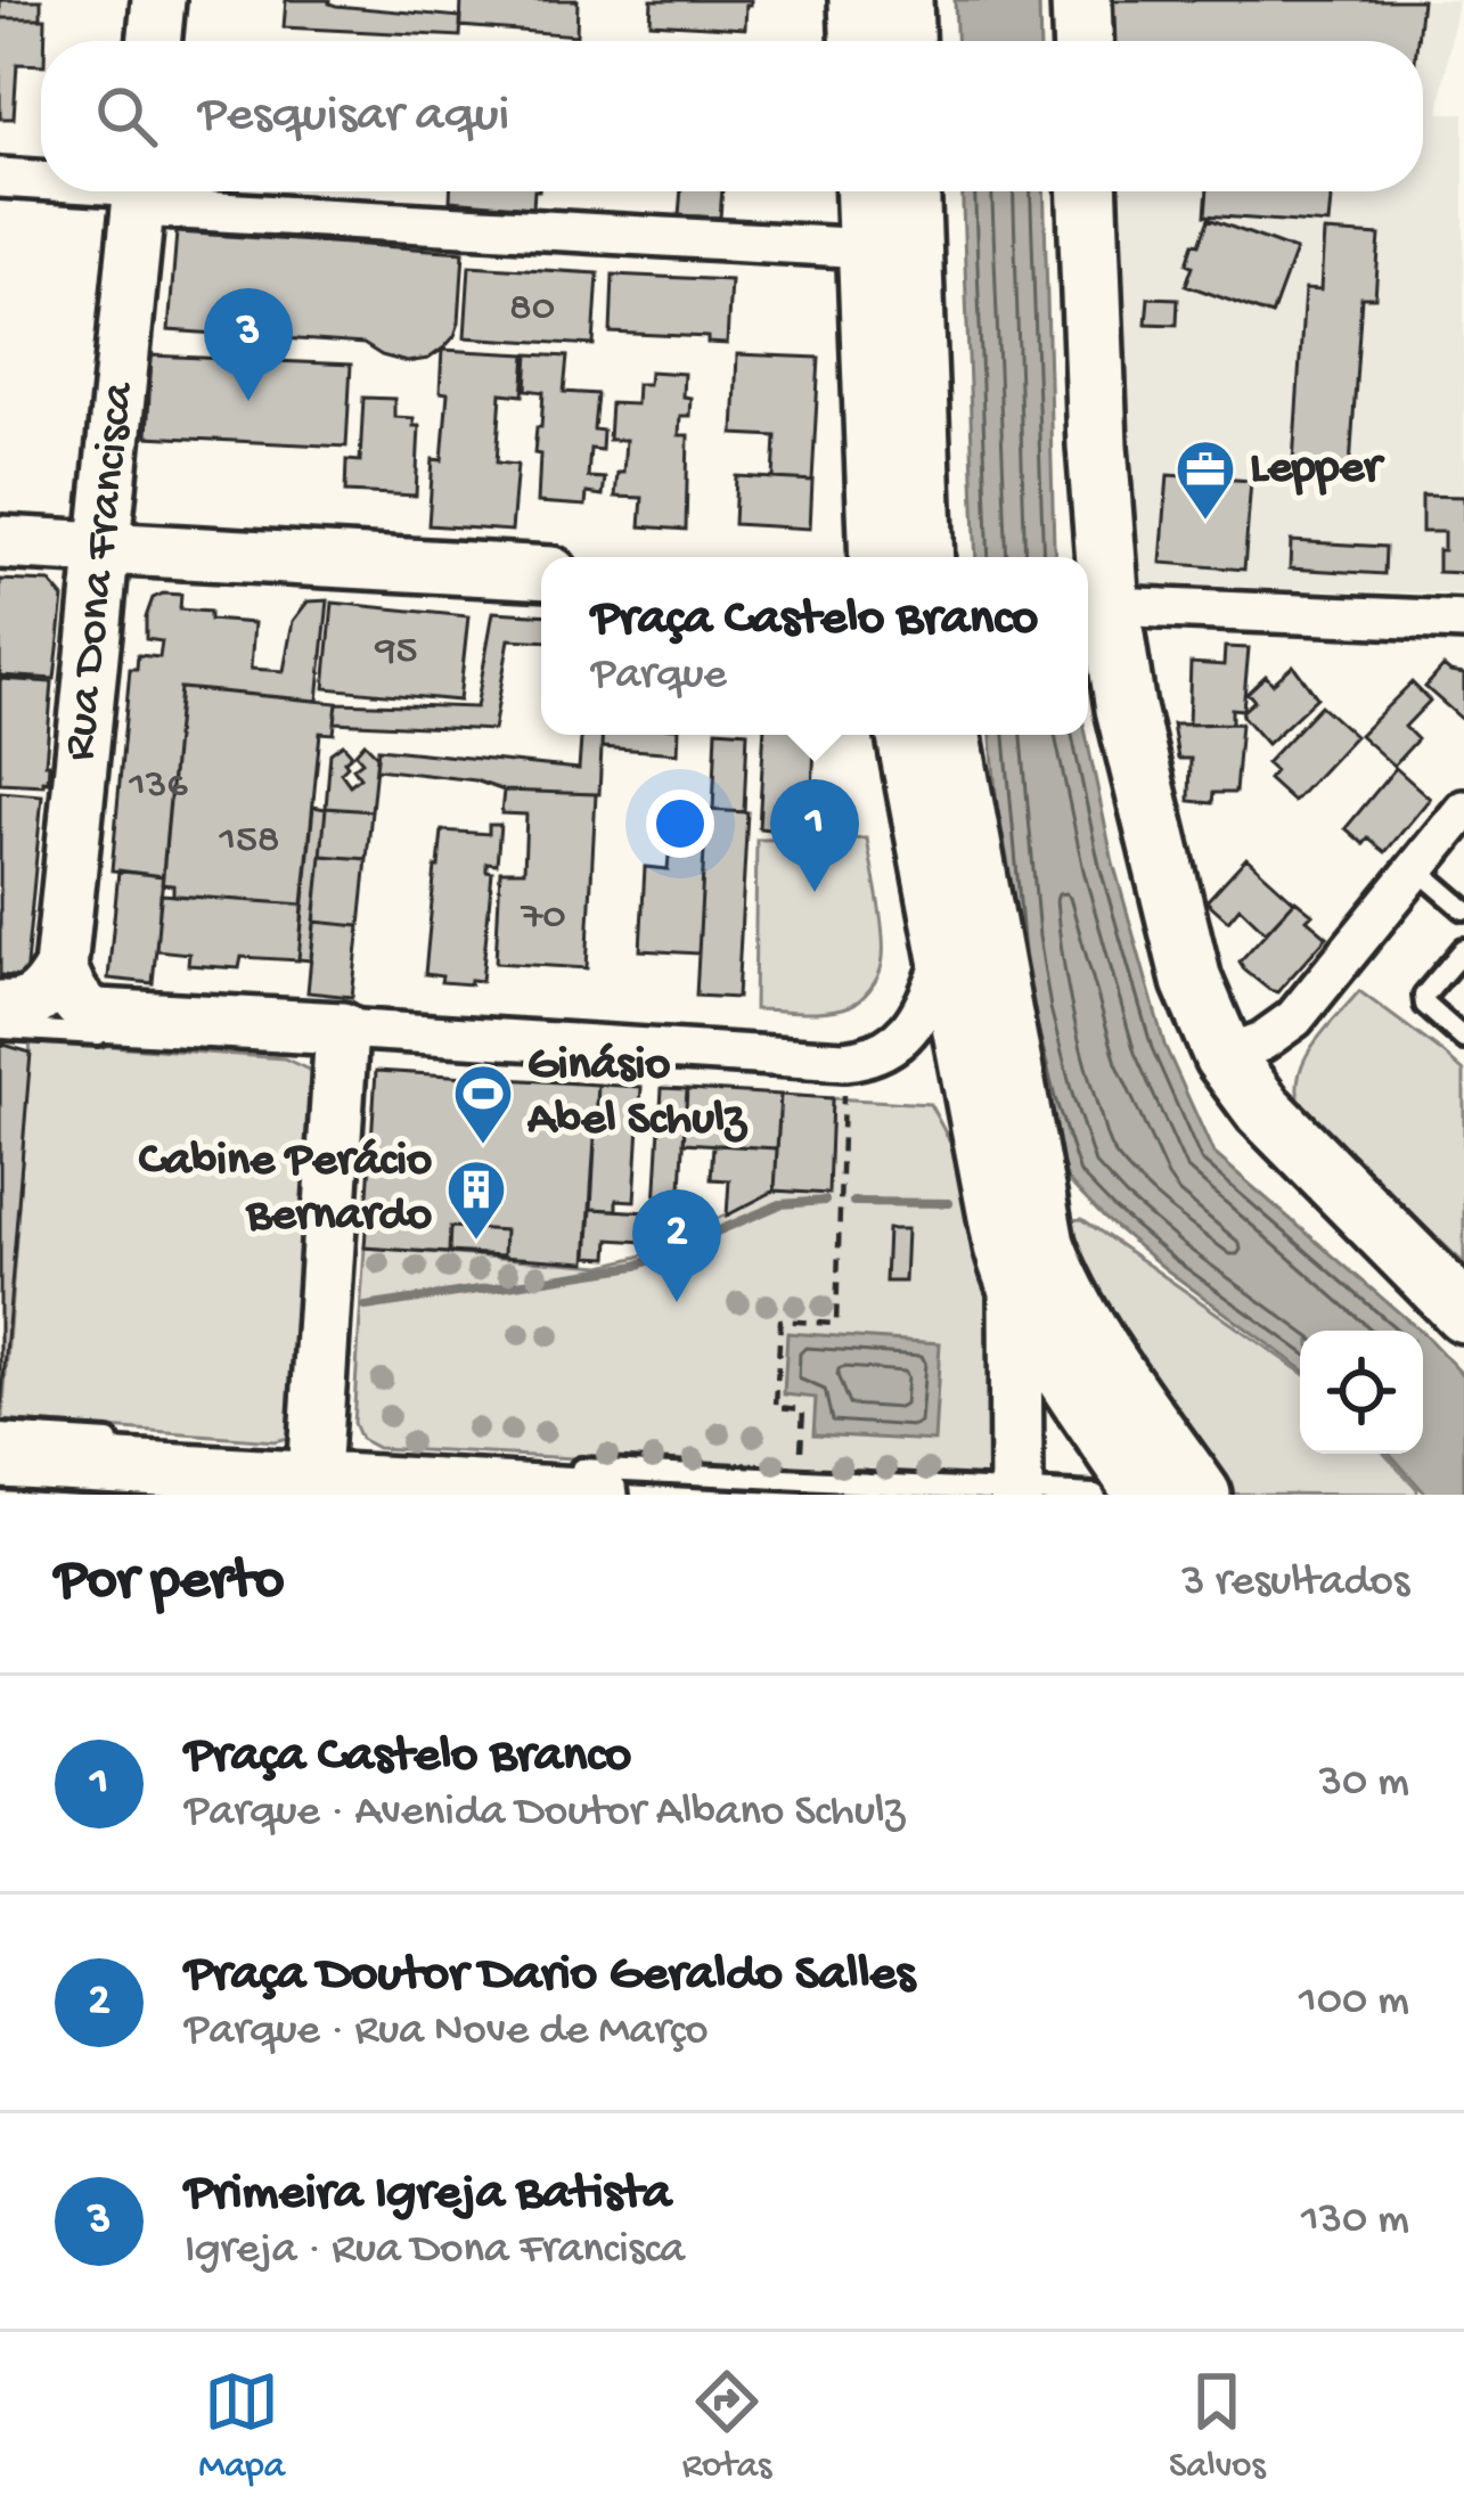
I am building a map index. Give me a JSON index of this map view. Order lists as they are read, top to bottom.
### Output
{
  "streets": {
    "main road": ["Rua Dona Francisca"]
  },
  "places": {
    "office": ["Lepper"],
    "sports": ["Ginásio Abel Schulz"],
    "building": ["Cabine Perácio Bernardo"]
  },
  "house_numbers": [
    "80",
    "95",
    "136",
    "158",
    "70"
  ],
  "page": {
    "search": "Pesquisar aqui",
    "pins": ["3", "1", "2"],
    "popup": ["Praça Castelo Branco", "Parque"],
    "heading": ["Por perto", "3 resultados"],
    "list": [
      {
        "mark": "1",
        "name": "Praça Castelo Branco",
        "note": "Parque · Avenida Doutor Albano Schulz",
        "value": "30 m"
      },
      {
        "mark": "2",
        "name": "Praça Doutor Dario Geraldo Salles",
        "note": "Parque · Rua Nove de Março",
        "value": "100 m"
      },
      {
        "mark": "3",
        "name": "Primeira Igreja Batista",
        "note": "Igreja · Rua Dona Francisca",
        "value": "130 m"
      }
    ],
    "nav": ["Mapa", "Rotas", "Salvos"]
  }
}
